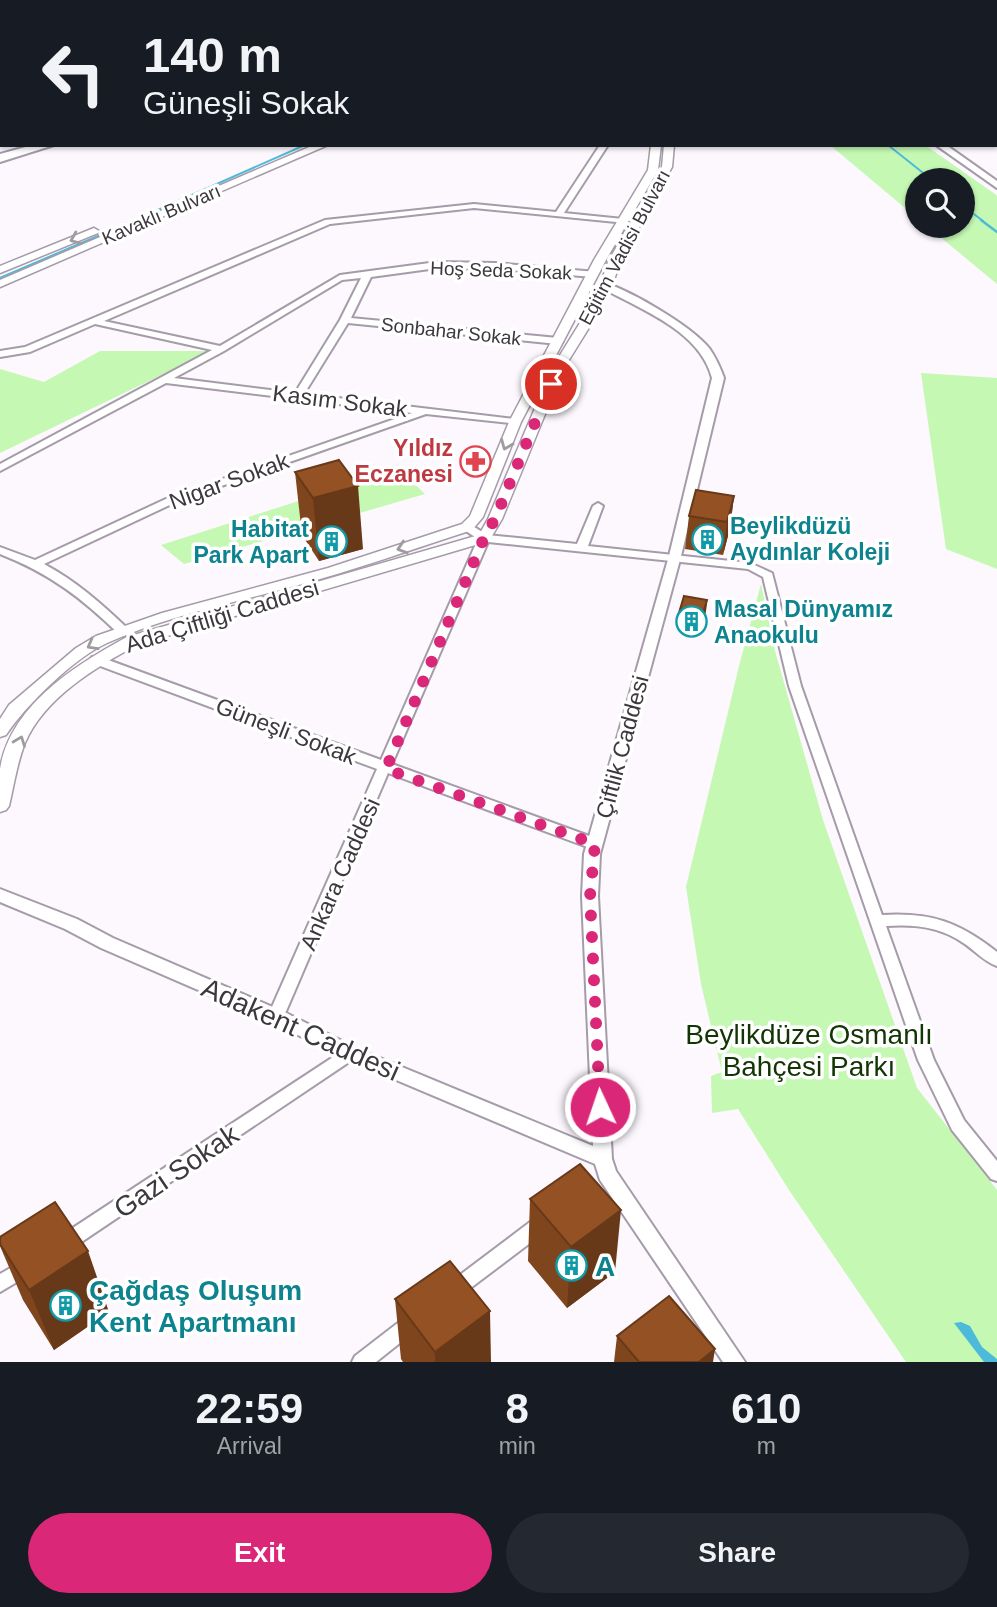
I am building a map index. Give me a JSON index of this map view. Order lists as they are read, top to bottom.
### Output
{
  "streets": {
    "main road": ["Kavaklı Bulvarı", "Eğitim Vadisi Bulvarı", "Ada Çiftliği Caddesi"],
    "street": [
      "Hoş Seda Sokak",
      "Sonbahar Sokak",
      "Kasım Sokak",
      "Nigar Sokak",
      "Güneşli Sokak",
      "Çiftlik Caddesi",
      "Ankara Caddesi",
      "Adakent Caddesi",
      "Gazi Sokak"
    ]
  },
  "crossings": [
    ["Eğitim Vadisi Bulvarı", "Hoş Seda Sokak"],
    ["Eğitim Vadisi Bulvarı", "Sonbahar Sokak"],
    ["Eğitim Vadisi Bulvarı", "Kasım Sokak"],
    ["Eğitim Vadisi Bulvarı", "Ada Çiftliği Caddesi"],
    ["Eğitim Vadisi Bulvarı", "Çiftlik Caddesi"],
    ["Eğitim Vadisi Bulvarı", "Ankara Caddesi"],
    ["Hoş Seda Sokak", "Kasım Sokak"],
    ["Kasım Sokak", "Nigar Sokak"],
    ["Ada Çiftliği Caddesi", "Güneşli Sokak"],
    ["Ada Çiftliği Caddesi", "Ankara Caddesi"],
    ["Güneşli Sokak", "Çiftlik Caddesi"],
    ["Güneşli Sokak", "Ankara Caddesi"],
    ["Çiftlik Caddesi", "Adakent Caddesi"],
    ["Ankara Caddesi", "Adakent Caddesi"],
    ["Adakent Caddesi", "Gazi Sokak"]
  ],
  "parks": ["Beylikdüze Osmanlı Bahçesi Parkı"],
  "places": {
    "pharmacy": ["Yıldız Eczanesi"],
    "building": [
      "Beylikdüzü Aydınlar Koleji",
      "Habitat Park Apart",
      "Masal Dünyamız Anaokulu",
      "A",
      "Çağdaş Oluşum Kent Apartmanı"
    ]
  },
  "page": {
    "turn": ["140 m", "Güneşli Sokak"],
    "eta": [
      "22:59",
      "Arrival",
      "8",
      "min",
      "610",
      "m"
    ],
    "buttons": ["Exit", "Share"]
  }
}
